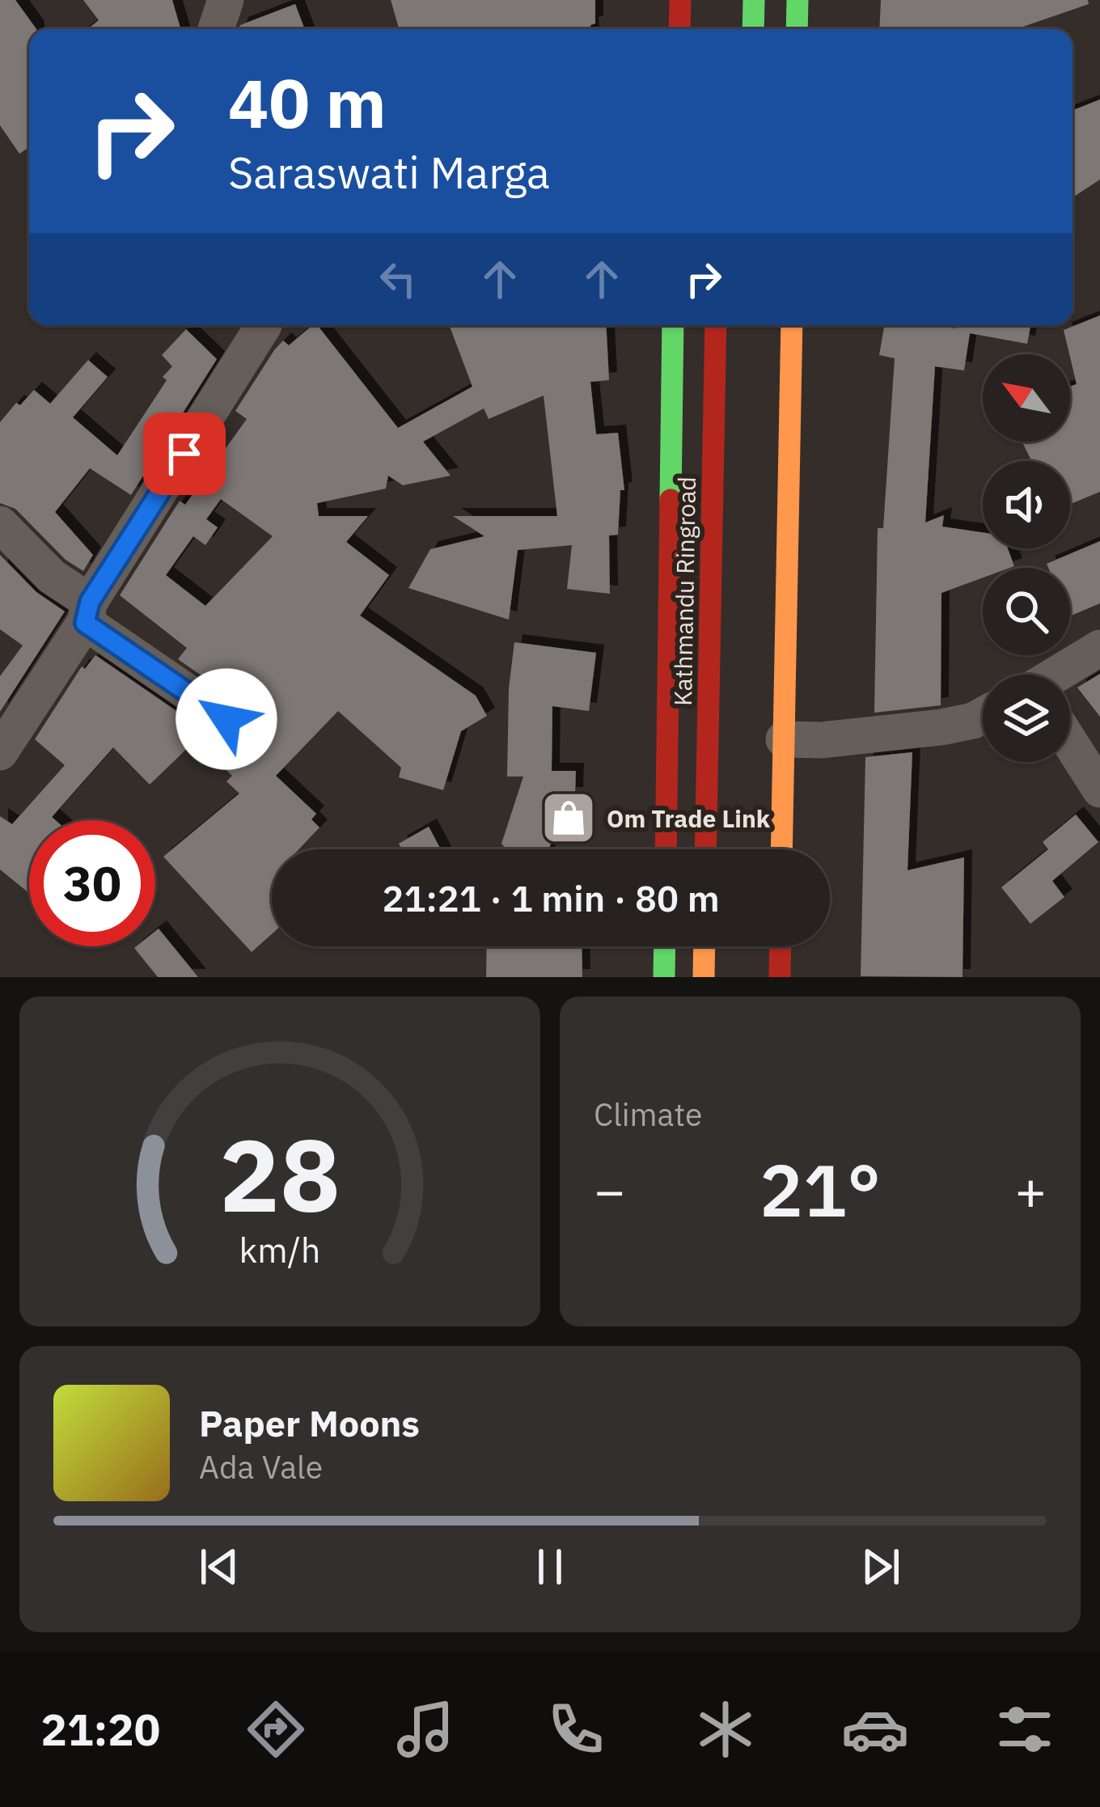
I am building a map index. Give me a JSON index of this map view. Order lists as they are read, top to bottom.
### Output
{
  "streets": {
    "main road": ["Kathmandu Ringroad"]
  },
  "places": {
    "shop": ["Om Trade Link"]
  },
  "north": "top left",
  "page": {
    "turn": ["40 m", "Saraswati Marga"],
    "limit": "30",
    "trip": "21:21 · 1 min · 80 m",
    "tile": "Climate",
    "heat": ["−", "21°", "+"],
    "song": ["Paper Moons", "Ada Vale"],
    "tabs": "21:20",
    "gauge": ["28", "km/h"]
  }
}
